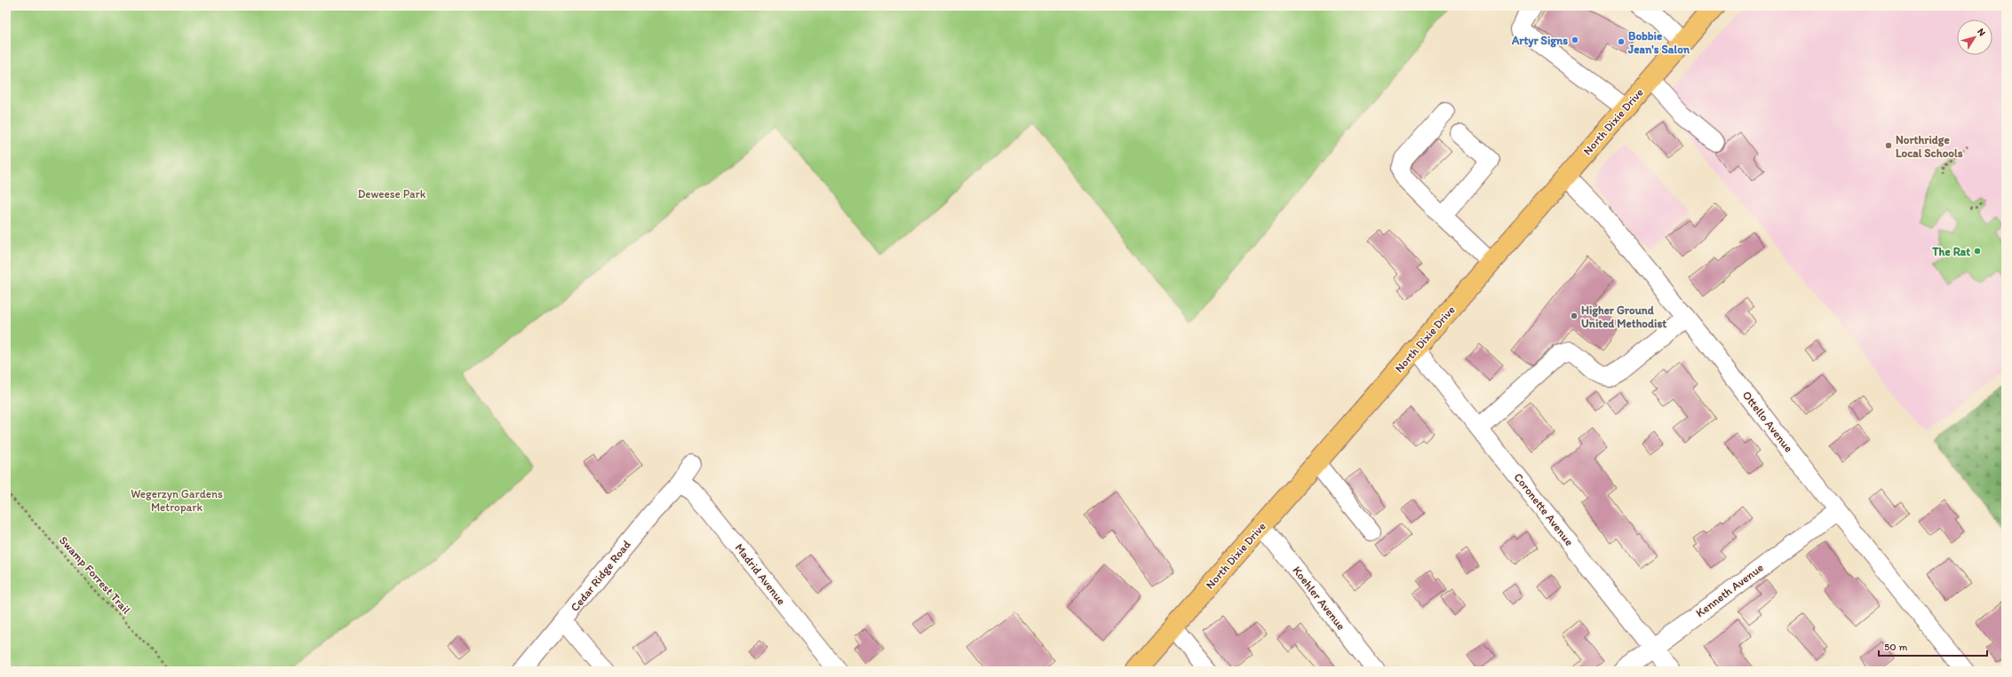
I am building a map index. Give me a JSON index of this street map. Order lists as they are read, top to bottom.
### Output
{
  "streets": {
    "main road": ["North Dixie Drive"],
    "street": [
      "Ottello Avenue",
      "Coronette Avenue",
      "Madrid Avenue",
      "Cedar Ridge Road",
      "Kenneth Avenue",
      "Koehler Avenue"
    ],
    "path": ["Swamp Forrest Trail"]
  },
  "crossings": [
    ["North Dixie Drive", "Ottello Avenue"],
    ["North Dixie Drive", "Coronette Avenue"],
    ["North Dixie Drive", "Koehler Avenue"],
    ["Ottello Avenue", "Kenneth Avenue"],
    ["Coronette Avenue", "Kenneth Avenue"],
    ["Madrid Avenue", "Cedar Ridge Road"]
  ],
  "parks": ["Deweese Park", "Wegerzyn Gardens Metropark"],
  "places": [
    "Artyr Signs",
    "Bobbie Jean's Salon",
    "Northridge Local Schools",
    "The Rat",
    "Higher Ground United Methodist"
  ],
  "scale_bar": "50 m",
  "north": "top right"
}
